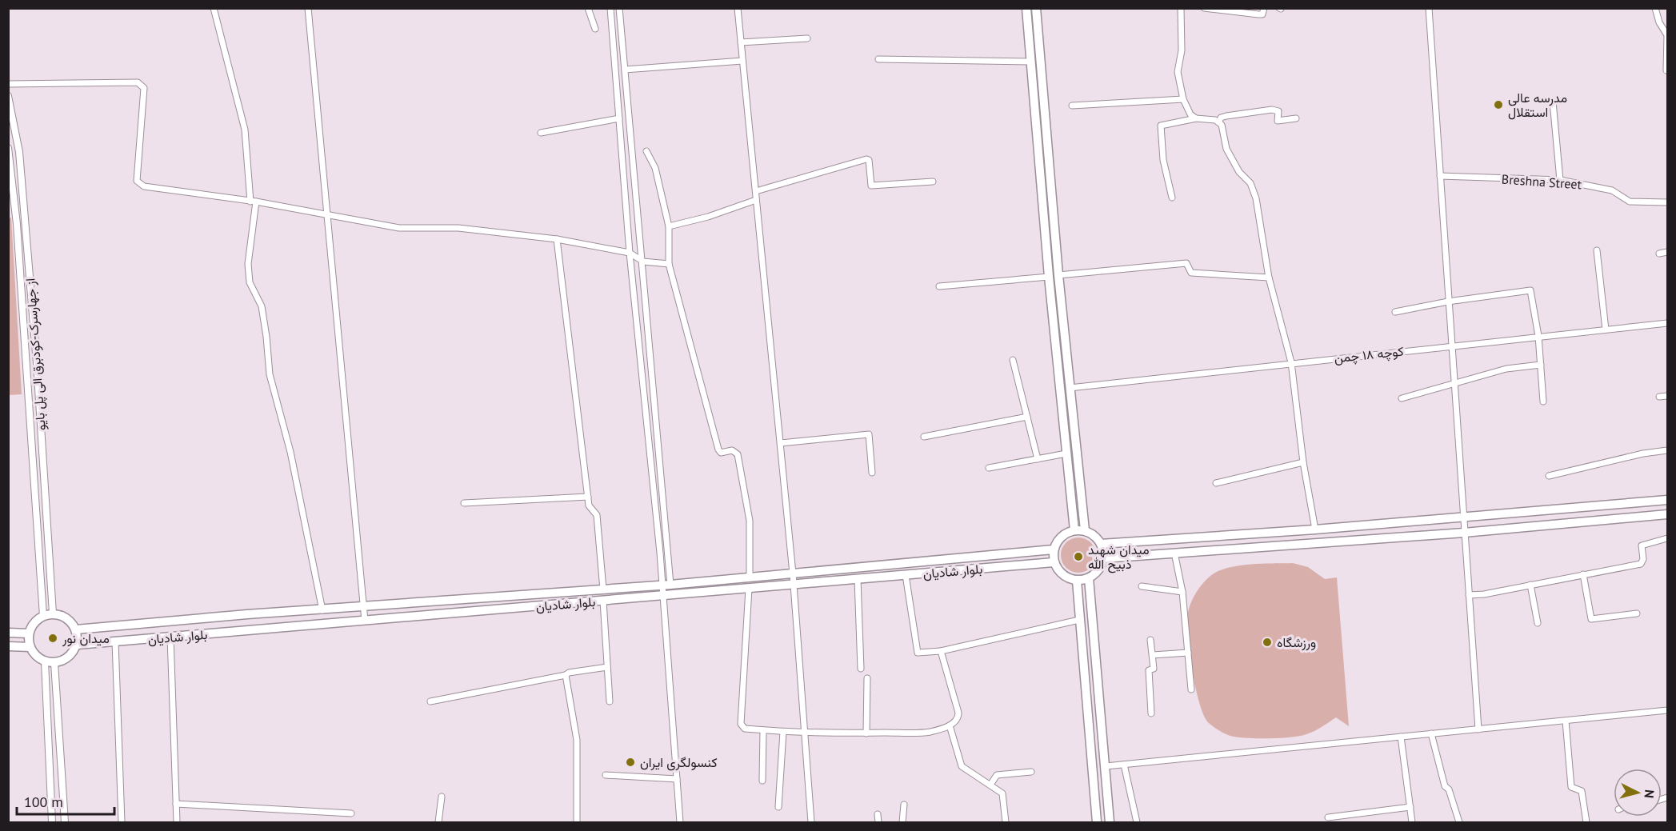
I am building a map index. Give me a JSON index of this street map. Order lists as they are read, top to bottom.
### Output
{
  "streets": {
    "main road": ["بلوار شادیان"],
    "street": ["Breshna Street", "از جهارسرک-کودبرق الی پل بایو", "كوچه ١٨ چمن"]
  },
  "crossings": [
    ["از جهارسرک-کودبرق الی پل بایو", "بلوار شادیان"]
  ],
  "places": [
    "مدرسه عالی استقلال",
    "میدان شهید ذبیح الله",
    "میدان نور",
    "ورزشگاه",
    "کنسولگری ایران"
  ],
  "scale_bar": "100 m",
  "north": "right"
}
